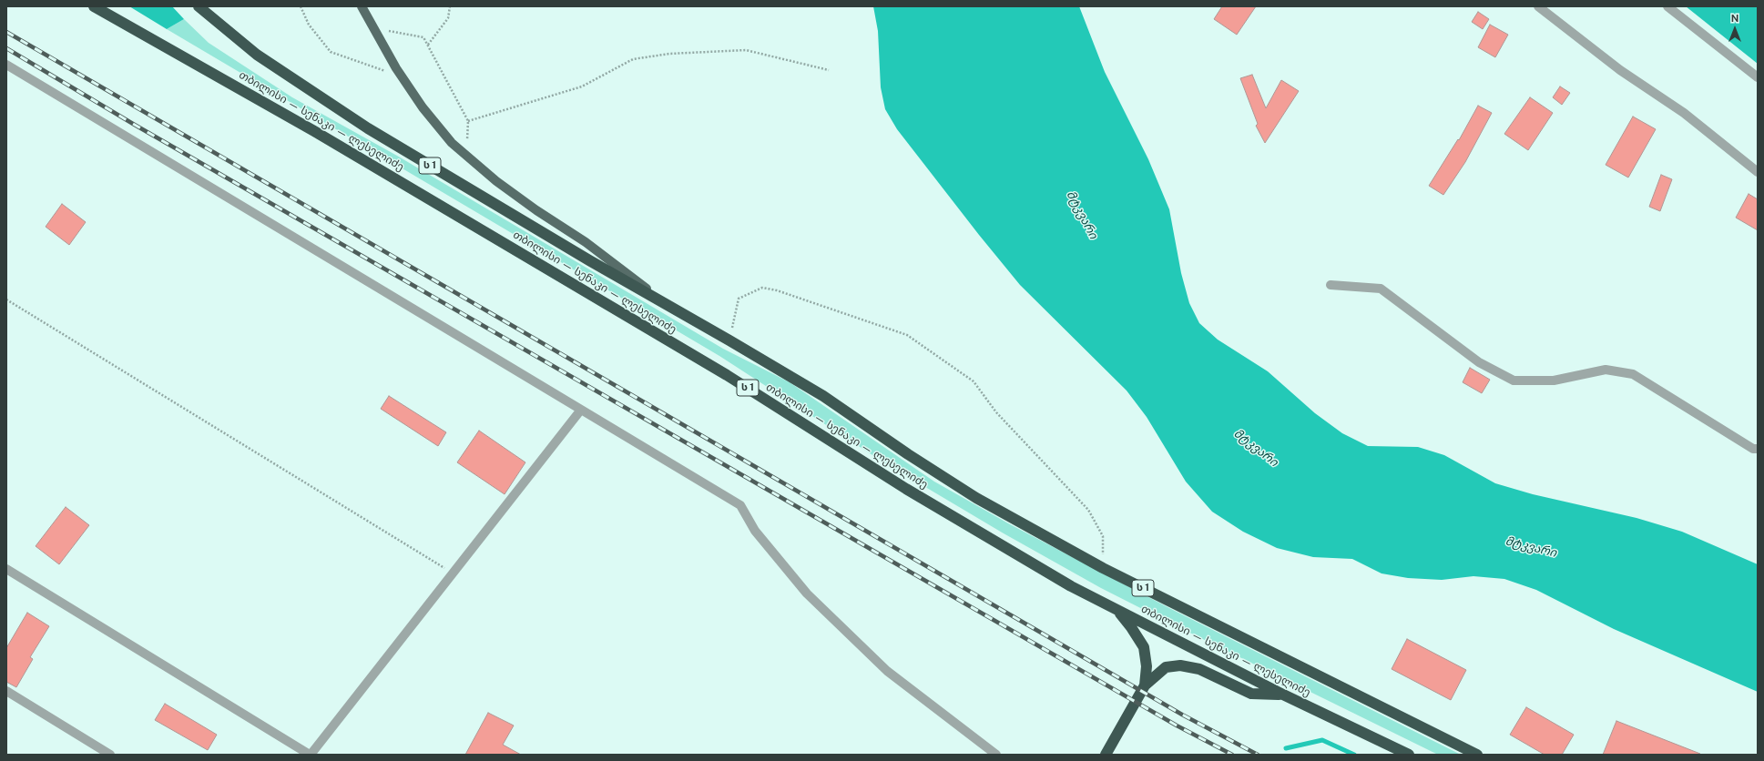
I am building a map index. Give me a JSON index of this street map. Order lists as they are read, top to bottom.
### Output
{
  "streets": {
    "highway": ["თბილისი — სენაკი — ლესელიძე", "ს 1"]
  },
  "crossings": [
    ["თბილისი — სენაკი — ლესელიძე", "ს 1"]
  ],
  "water": ["მტკვარი"],
  "north": "top"
}
